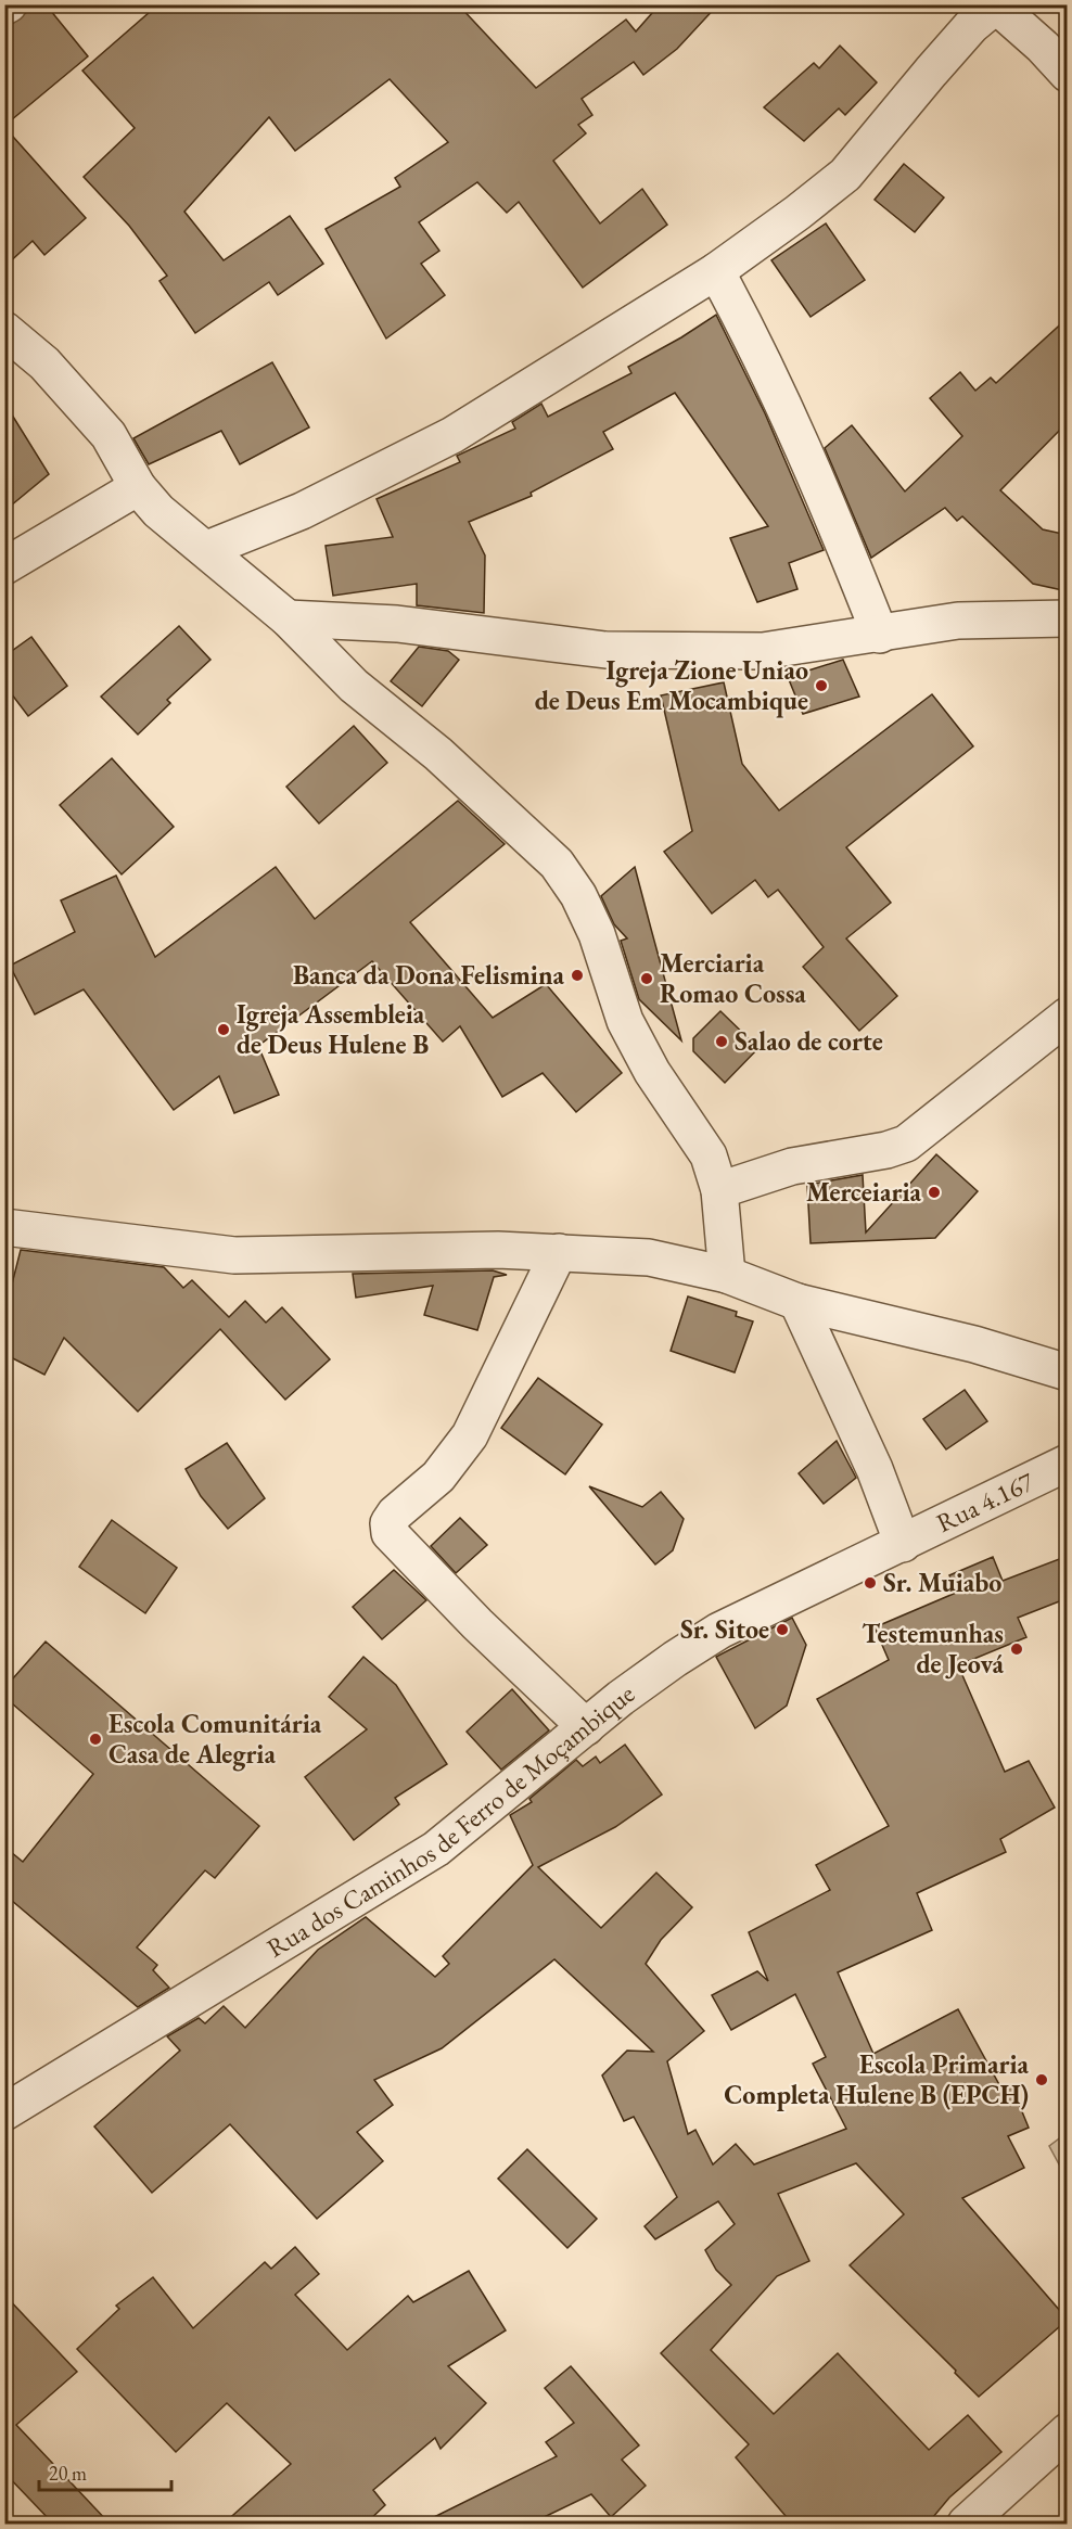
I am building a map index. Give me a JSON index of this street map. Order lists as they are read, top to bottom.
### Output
{
  "streets": {
    "street": ["Rua 4.167", "Rua dos Caminhos de Ferro de Moçambique"]
  },
  "crossings": [
    ["Rua 4.167", "Rua dos Caminhos de Ferro de Moçambique"]
  ],
  "places": [
    "Igreja Zione Uniao de Deus Em Mocambique",
    "Banca da Dona Felismina",
    "Merciaria Romao Cossa",
    "Igreja Assembleia de Deus Hulene B",
    "Salao de corte",
    "Merceiaria",
    "Sr. Muiabo",
    "Sr. Sitoe",
    "Testemunhas de Jeová",
    "Escola Comunitária Casa de Alegria",
    "Escola Primaria Completa Hulene B (EPCH)"
  ],
  "scale_bar": "20 m"
}
